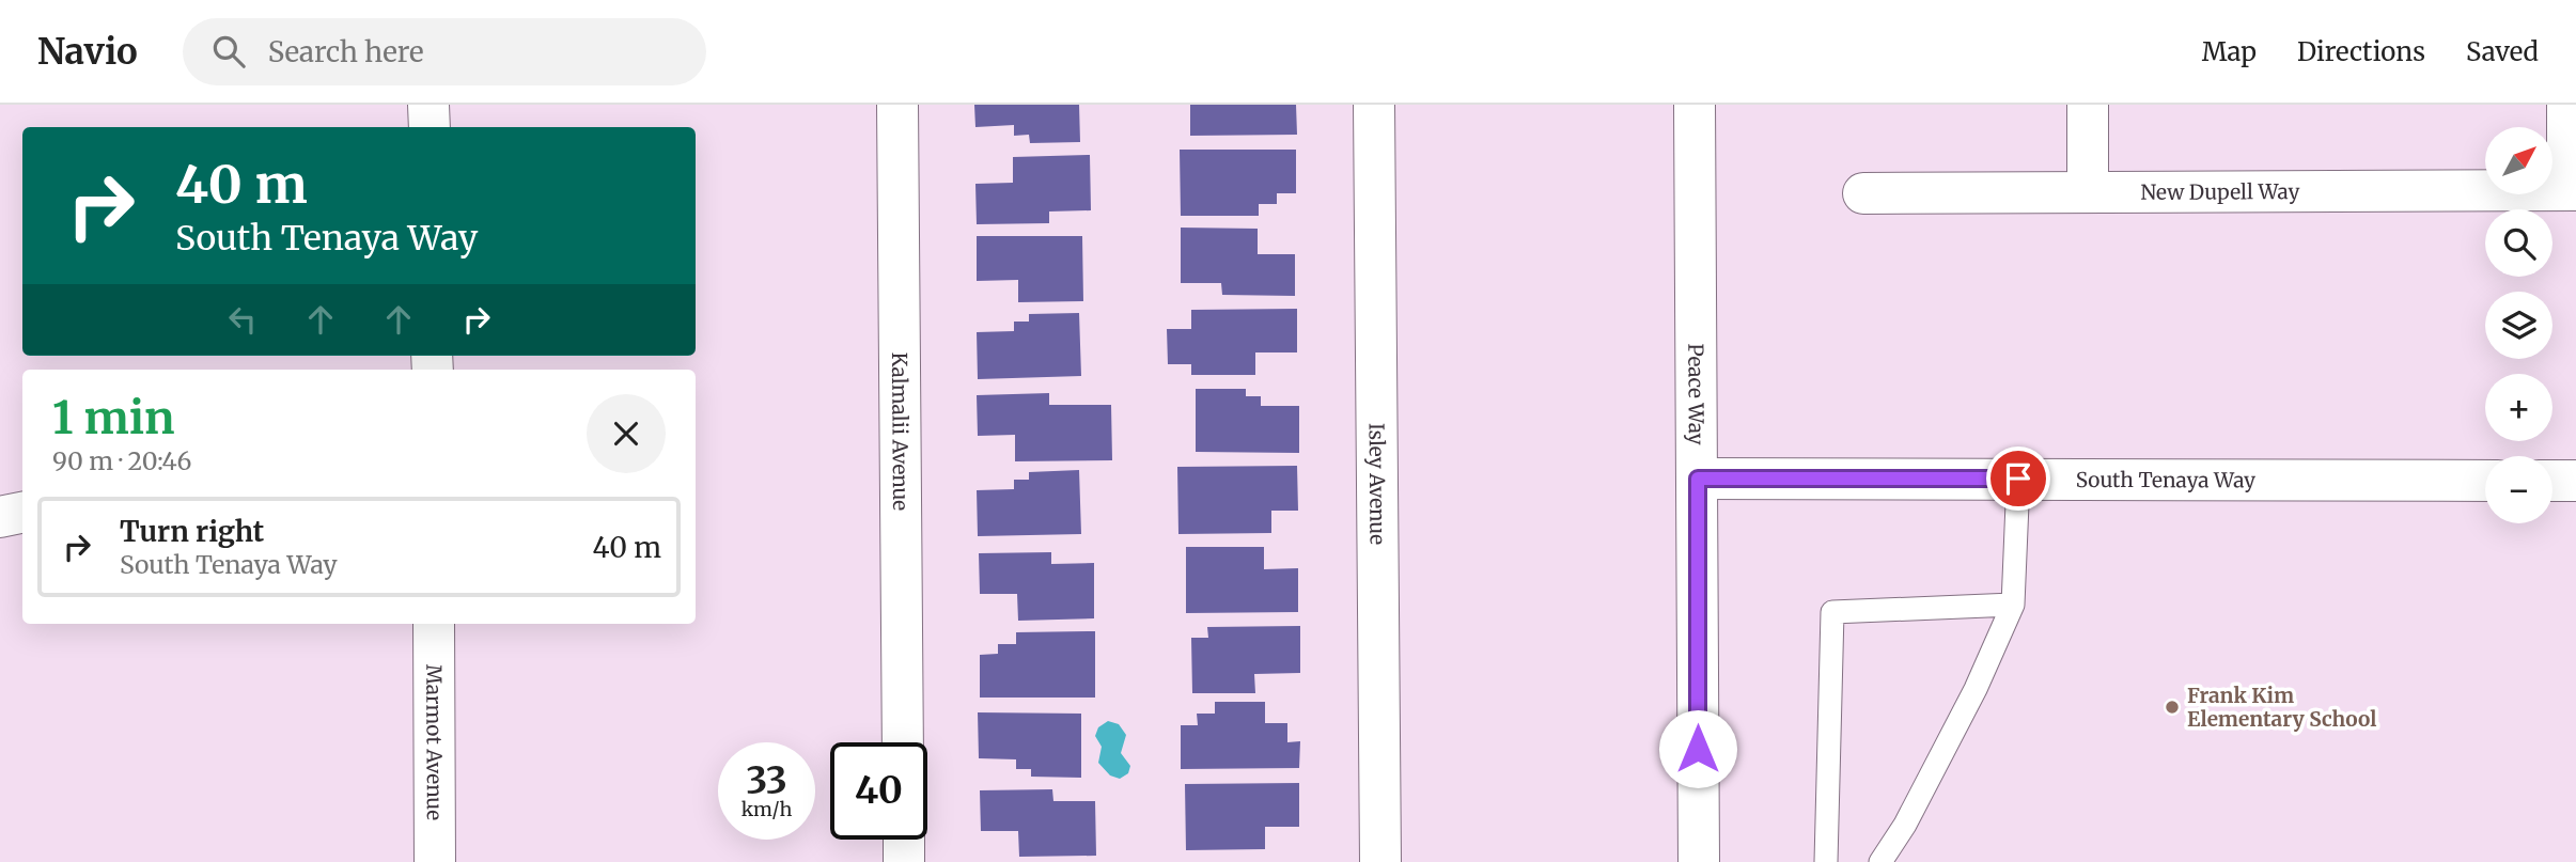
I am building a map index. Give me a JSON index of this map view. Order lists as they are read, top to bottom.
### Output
{
  "streets": {
    "street": [
      "New Dupell Way",
      "Peace Way",
      "Kalmalii Avenue",
      "South Tenaya Way",
      "Isley Avenue",
      "Marmot Avenue"
    ]
  },
  "crossings": [
    ["Peace Way", "South Tenaya Way"]
  ],
  "places": ["Frank Kim Elementary School"],
  "north": "top right",
  "page": {
    "header": "Navio",
    "search": "Search here",
    "nav": ["Map", "Directions", "Saved"],
    "map_buttons": ["+", "−"],
    "turn": ["40 m", "South Tenaya Way"],
    "heading": ["1 min", "90 m · 20:46"],
    "list": [
      {
        "name": "Turn right",
        "note": "South Tenaya Way",
        "value": "40 m"
      }
    ],
    "speed": "33 km/h",
    "limit": "40"
  }
}
